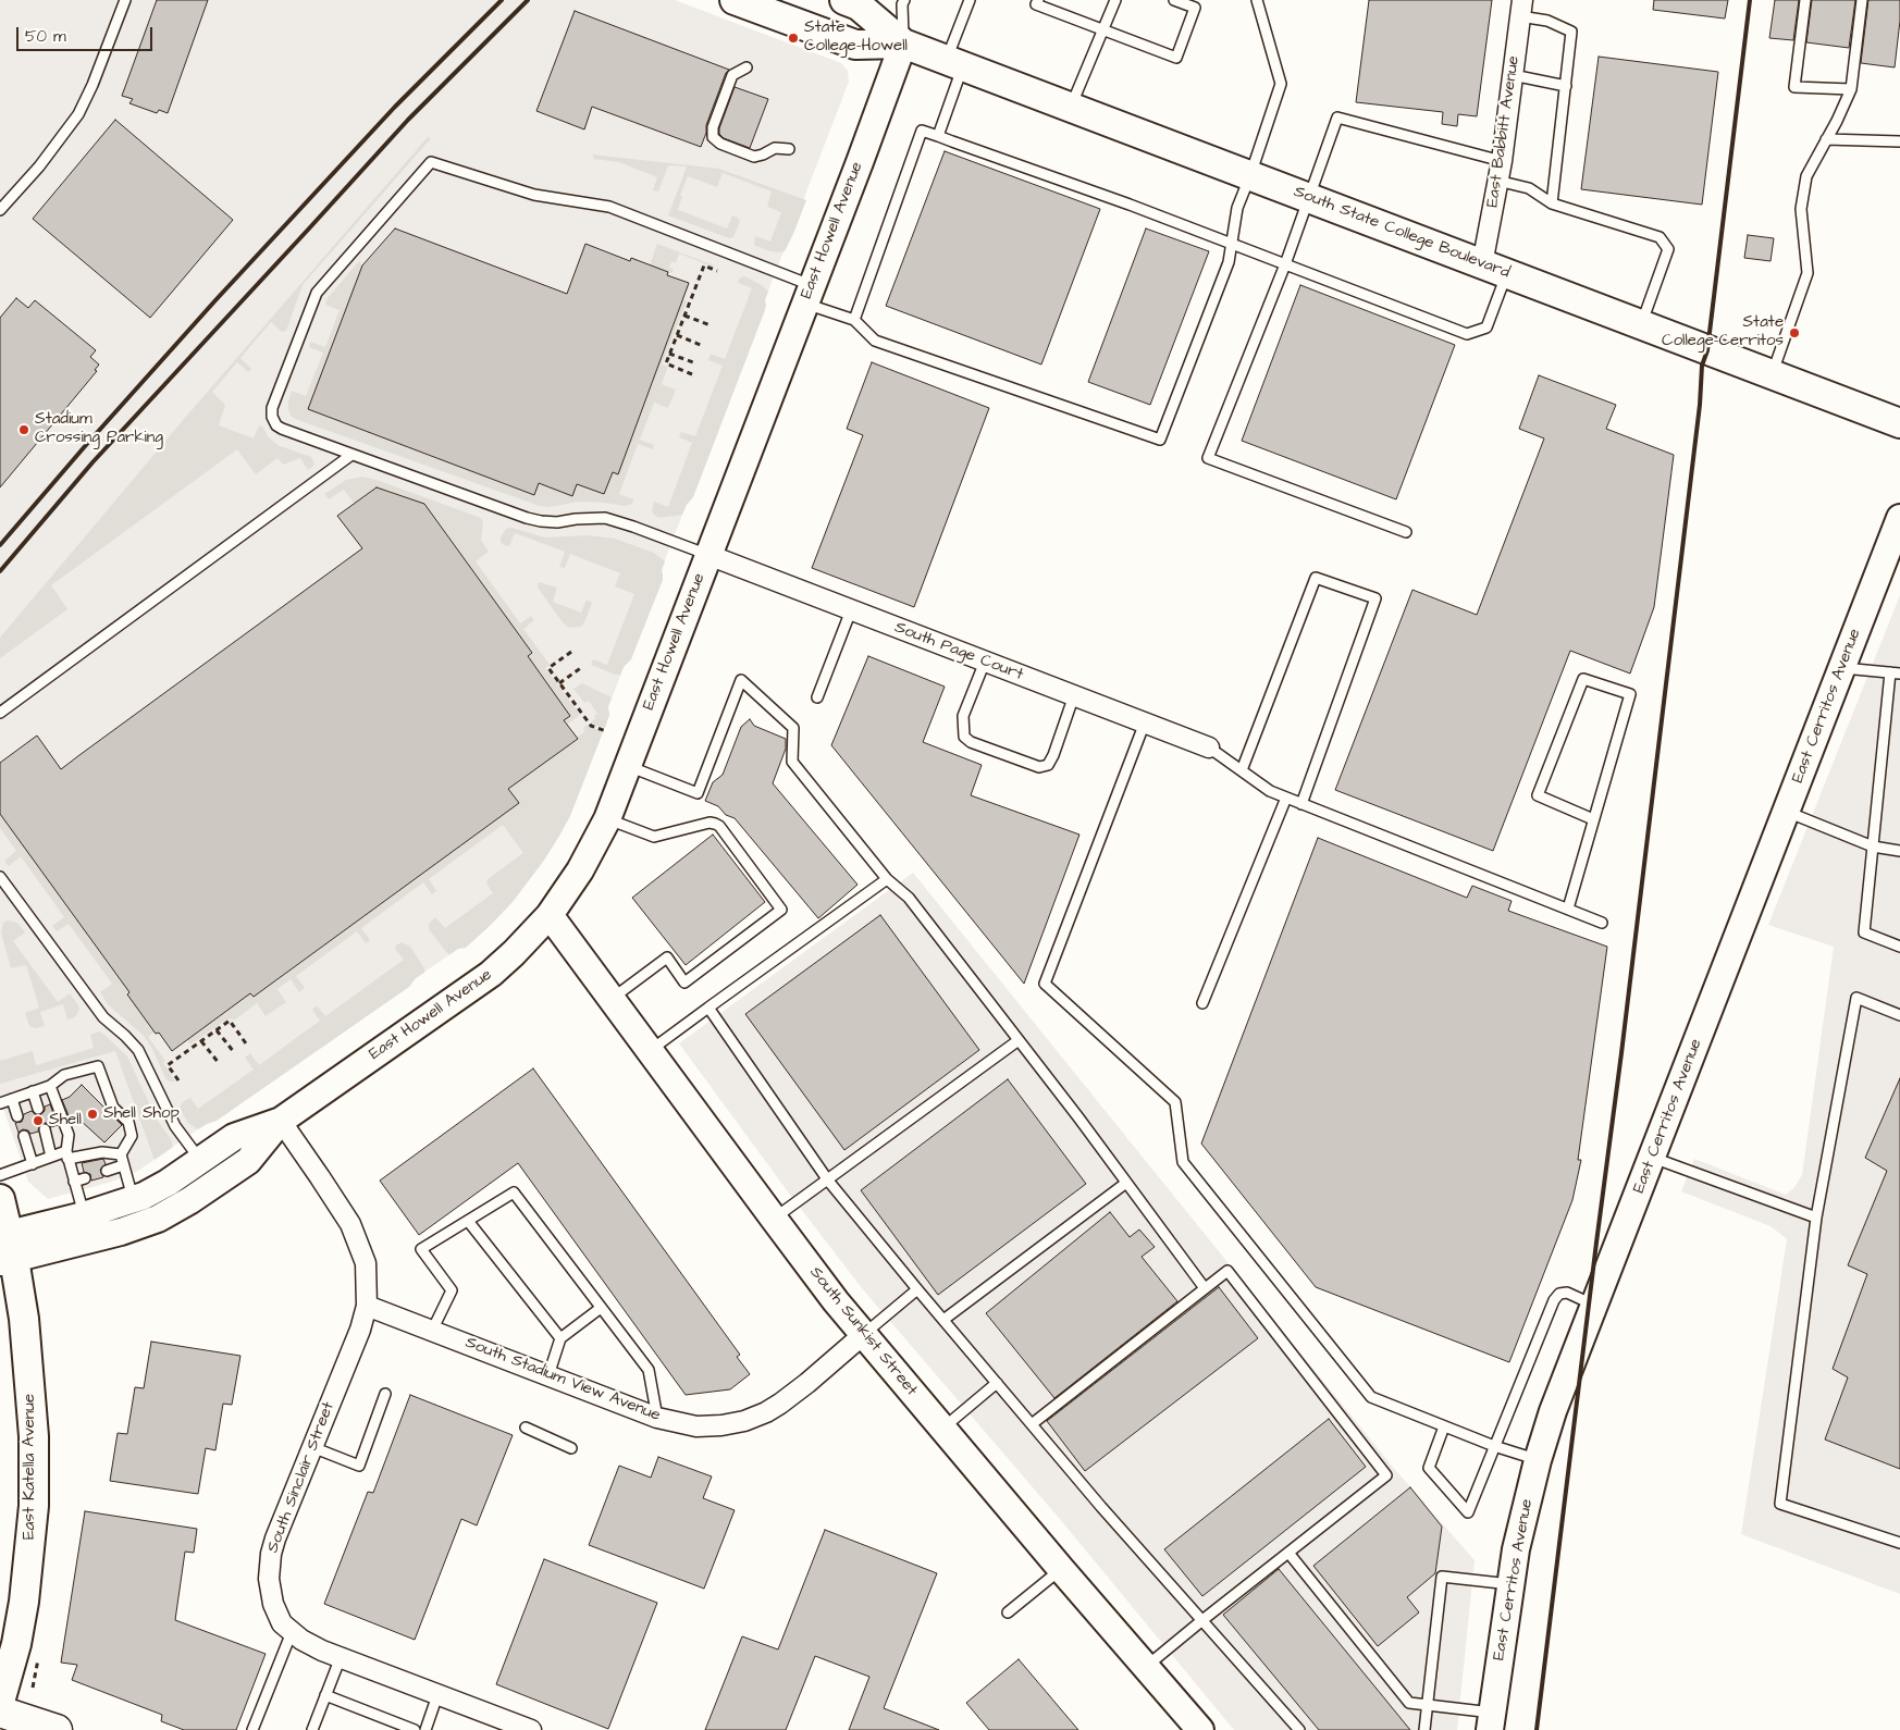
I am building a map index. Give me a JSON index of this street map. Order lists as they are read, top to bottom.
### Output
{
  "streets": {
    "main road": ["South State College Boulevard", "East Katella Avenue"],
    "street": [
      "East Babbitt Avenue",
      "East Howell Avenue",
      "South Page Court",
      "East Cerritos Avenue",
      "South Sunkist Street",
      "South Stadium View Avenue",
      "South Sinclair Street"
    ]
  },
  "crossings": [
    ["East Babbitt Avenue", "South State College Boulevard"],
    ["East Howell Avenue", "South State College Boulevard"],
    ["East Howell Avenue", "South Page Court"],
    ["East Howell Avenue", "South Sunkist Street"],
    ["East Howell Avenue", "East Katella Avenue"],
    ["East Howell Avenue", "South Sinclair Street"],
    ["South Sunkist Street", "South Stadium View Avenue"],
    ["South Stadium View Avenue", "South Sinclair Street"]
  ],
  "places": [
    "State College-Howell",
    "State College-Cerritos",
    "Stadium Crossing Parking",
    "Shell Shop",
    "Shell"
  ],
  "scale_bar": "50 m"
}
